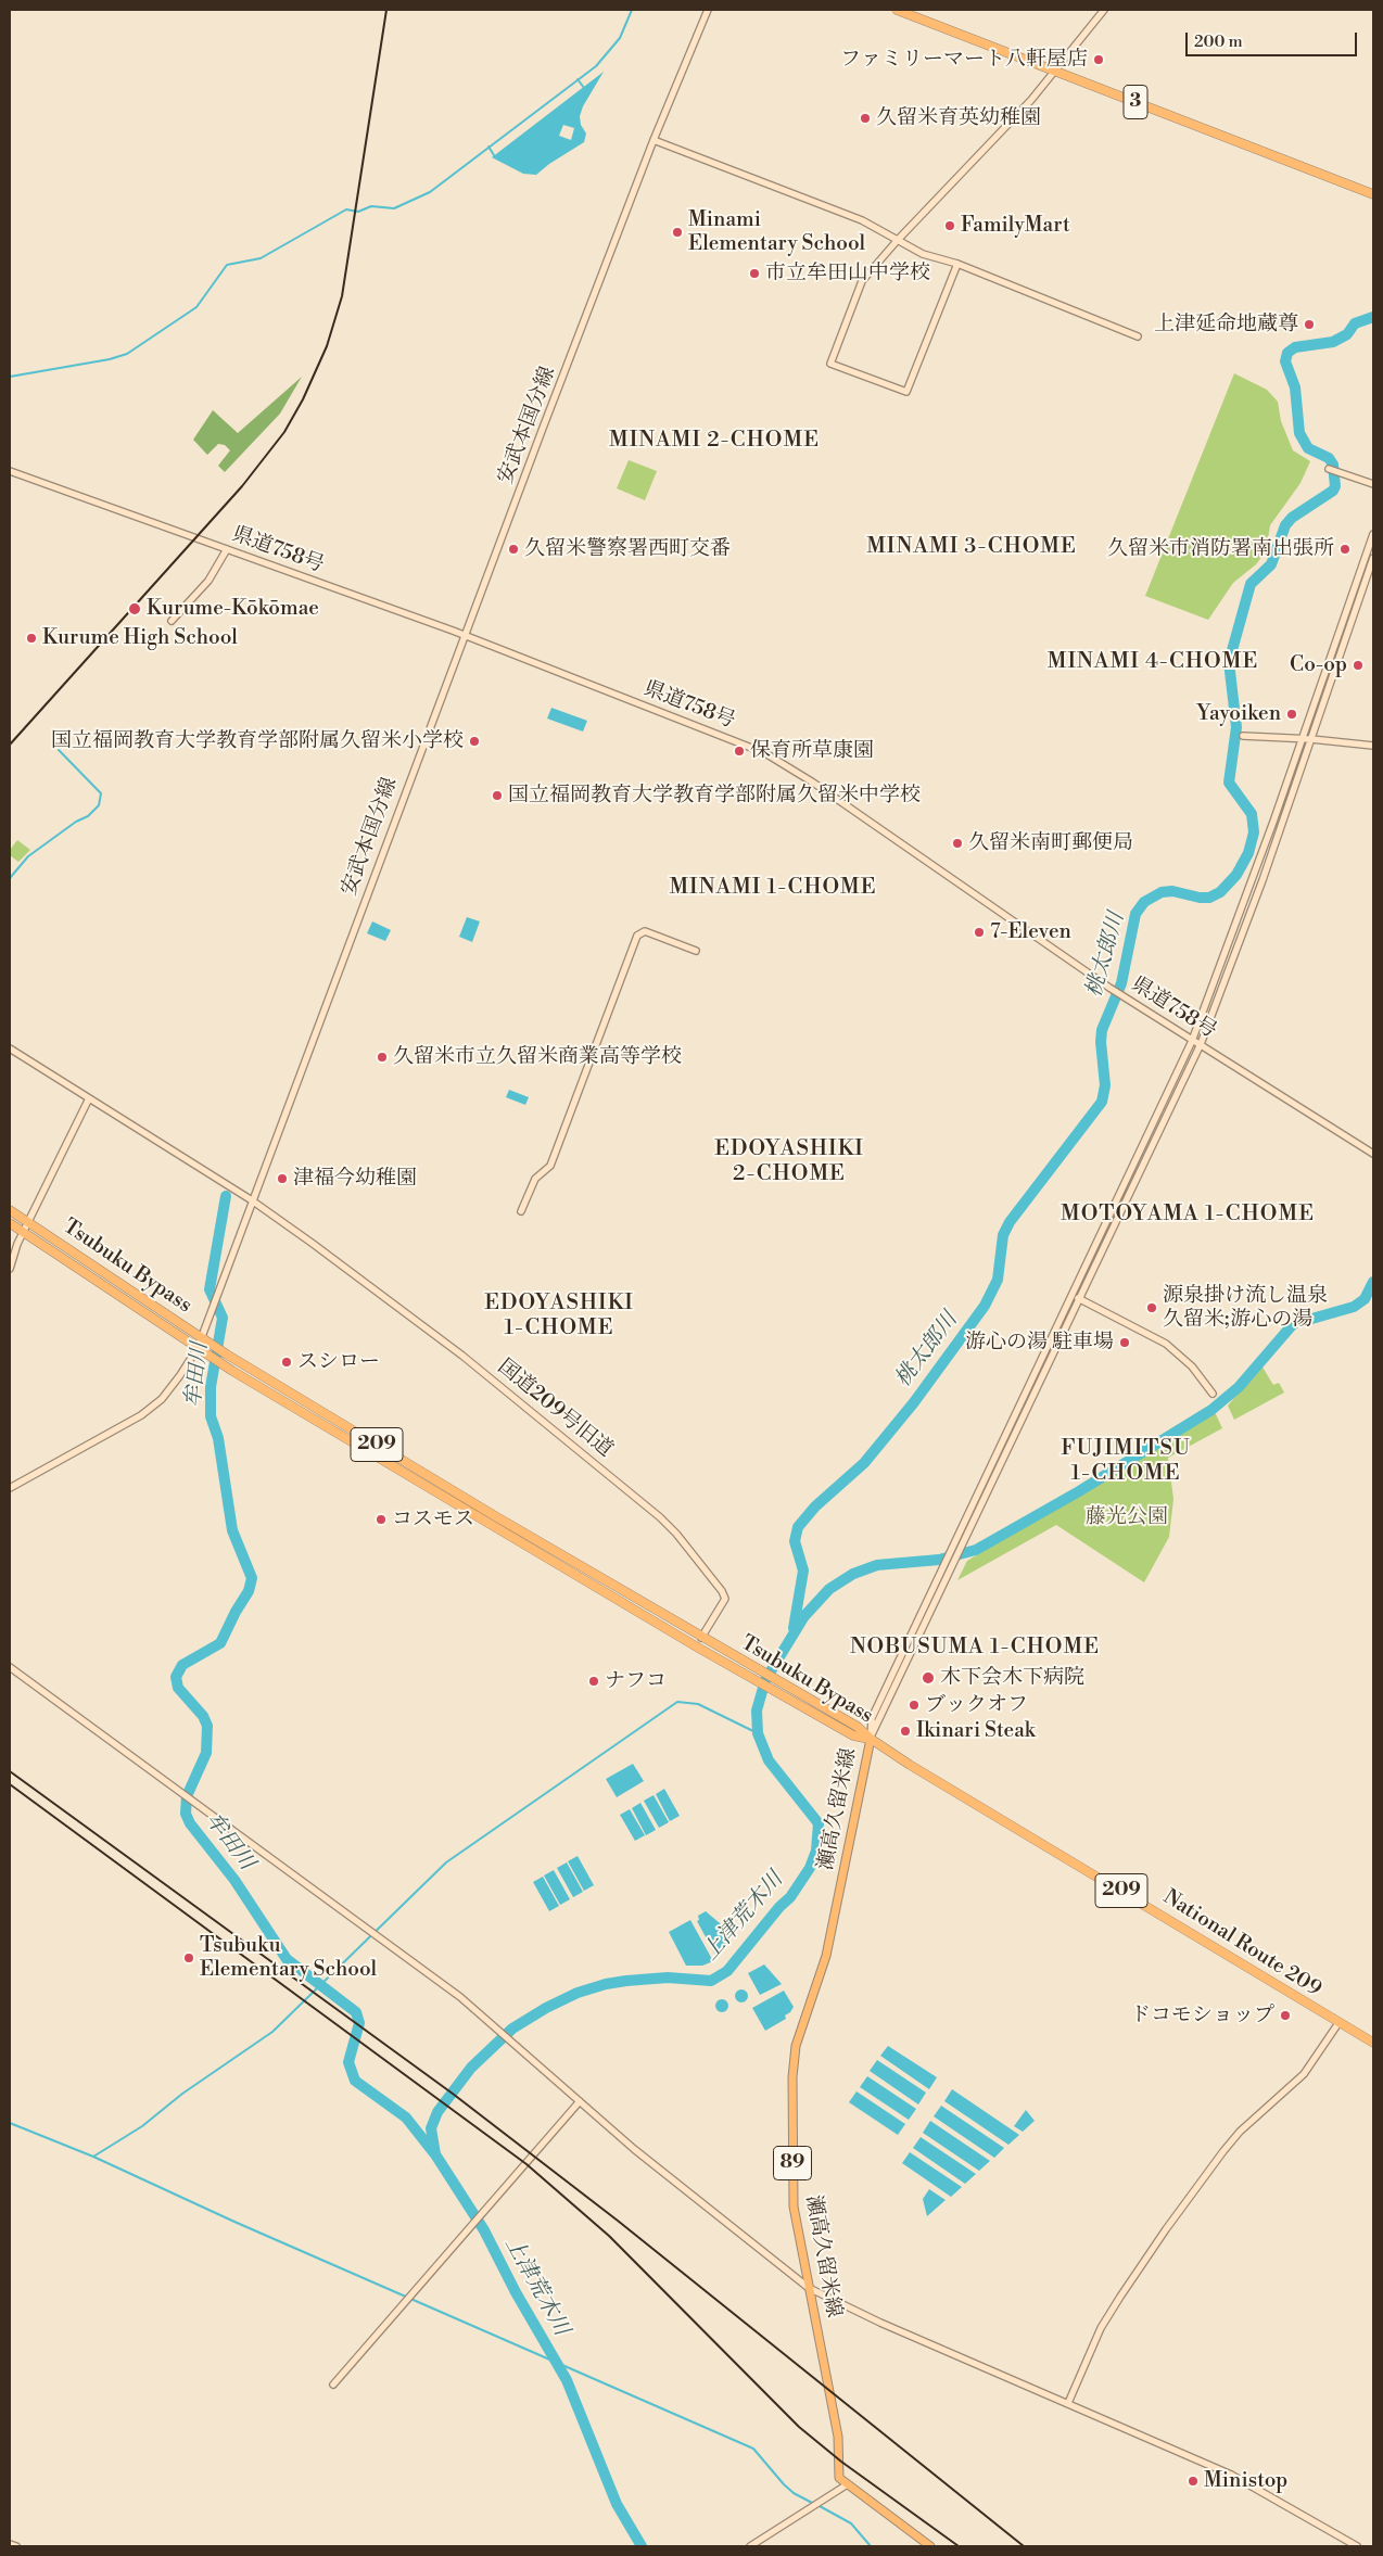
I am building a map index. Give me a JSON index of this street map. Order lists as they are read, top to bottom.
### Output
{
  "streets": {
    "highway": [
      "3",
      "Tsubuku Bypass",
      "209",
      "National Route 209"
    ],
    "main road": ["瀬高久留米線", "89"],
    "street": ["安武本国分線", "県道758号", "国道209号旧道"]
  },
  "crossings": [
    ["安武本国分線", "県道758号"],
    ["安武本国分線", "Tsubuku Bypass"],
    ["安武本国分線", "国道209号旧道"],
    ["Tsubuku Bypass", "国道209号旧道"],
    ["Tsubuku Bypass", "瀬高久留米線"],
    ["Tsubuku Bypass", "National Route 209"],
    ["瀬高久留米線", "National Route 209"]
  ],
  "districts": [
    "MINAMI 2-CHOME",
    "MINAMI 3-CHOME",
    "MINAMI 4-CHOME",
    "MINAMI 1-CHOME",
    "EDOYASHIKI 2-CHOME",
    "MOTOYAMA 1-CHOME",
    "EDOYASHIKI 1-CHOME",
    "FUJIMITSU 1-CHOME",
    "NOBUSUMA 1-CHOME"
  ],
  "water": ["桃太郎川", "牟田川", "上津荒木川"],
  "parks": ["藤光公園"],
  "places": [
    "ファミリーマート八軒屋店",
    "久留米育英幼稚園",
    "FamilyMart",
    "Minami Elementary School",
    "市立牟田山中学校",
    "上津延命地蔵尊",
    "久留米警察署西町交番",
    "久留米市消防署南出張所",
    "Kurume-Kōkōmae",
    "Kurume High School",
    "Co-op",
    "Yayoiken",
    "国立福岡教育大学教育学部附属久留米小学校",
    "保育所草康園",
    "国立福岡教育大学教育学部附属久留米中学校",
    "久留米南町郵便局",
    "7-Eleven",
    "久留米市立久留米商業高等学校",
    "津福今幼稚園",
    "源泉掛け流し温泉 久留米;游心の湯",
    "游心の湯 駐車場",
    "スシロー",
    "コスモス",
    "木下会木下病院",
    "ナフコ",
    "ブックオフ",
    "Ikinari Steak",
    "Tsubuku Elementary School",
    "ドコモショップ",
    "Ministop"
  ],
  "scale_bar": "200 m"
}
